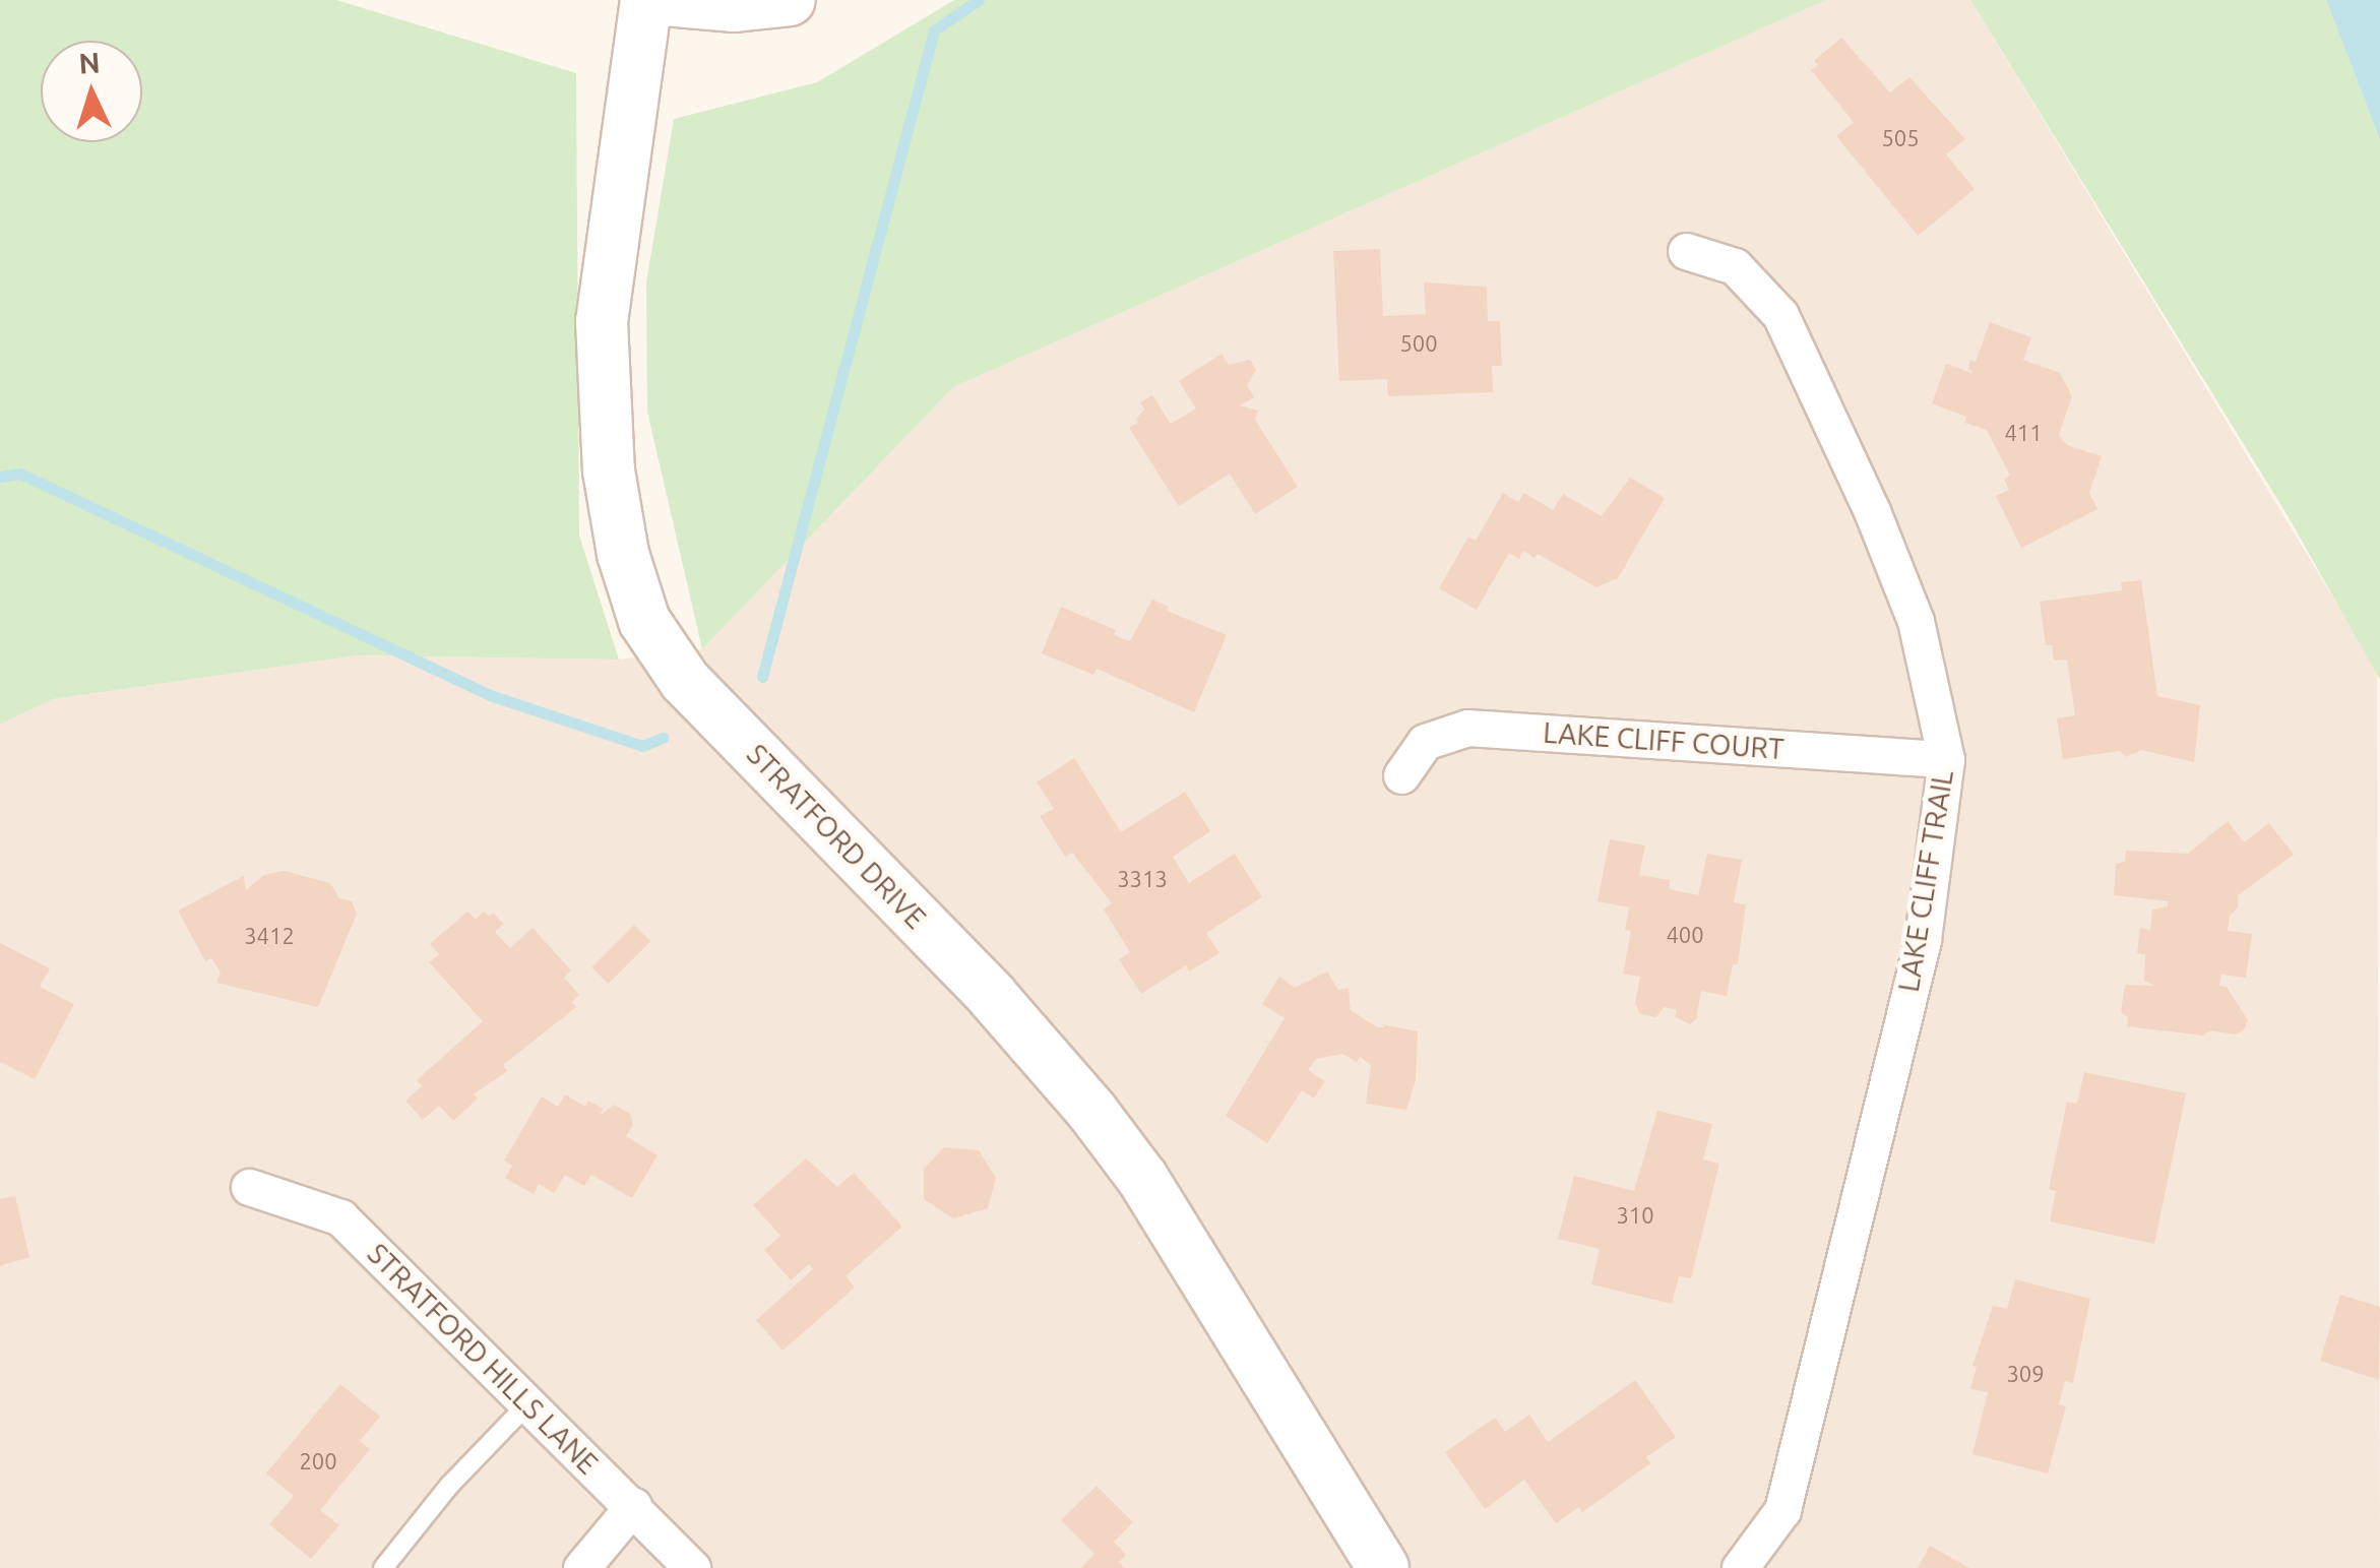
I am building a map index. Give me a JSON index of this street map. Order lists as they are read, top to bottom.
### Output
{
  "streets": {
    "street": [
      "LAKE CLIFF COURT",
      "STRATFORD DRIVE",
      "LAKE CLIFF TRAIL",
      "STRATFORD HILLS LANE"
    ]
  },
  "crossings": [
    ["LAKE CLIFF COURT", "LAKE CLIFF TRAIL"]
  ],
  "house_numbers": [
    "505",
    "500",
    "411",
    "3313",
    "400",
    "3412",
    "310",
    "309",
    "200"
  ],
  "north": "top"
}
